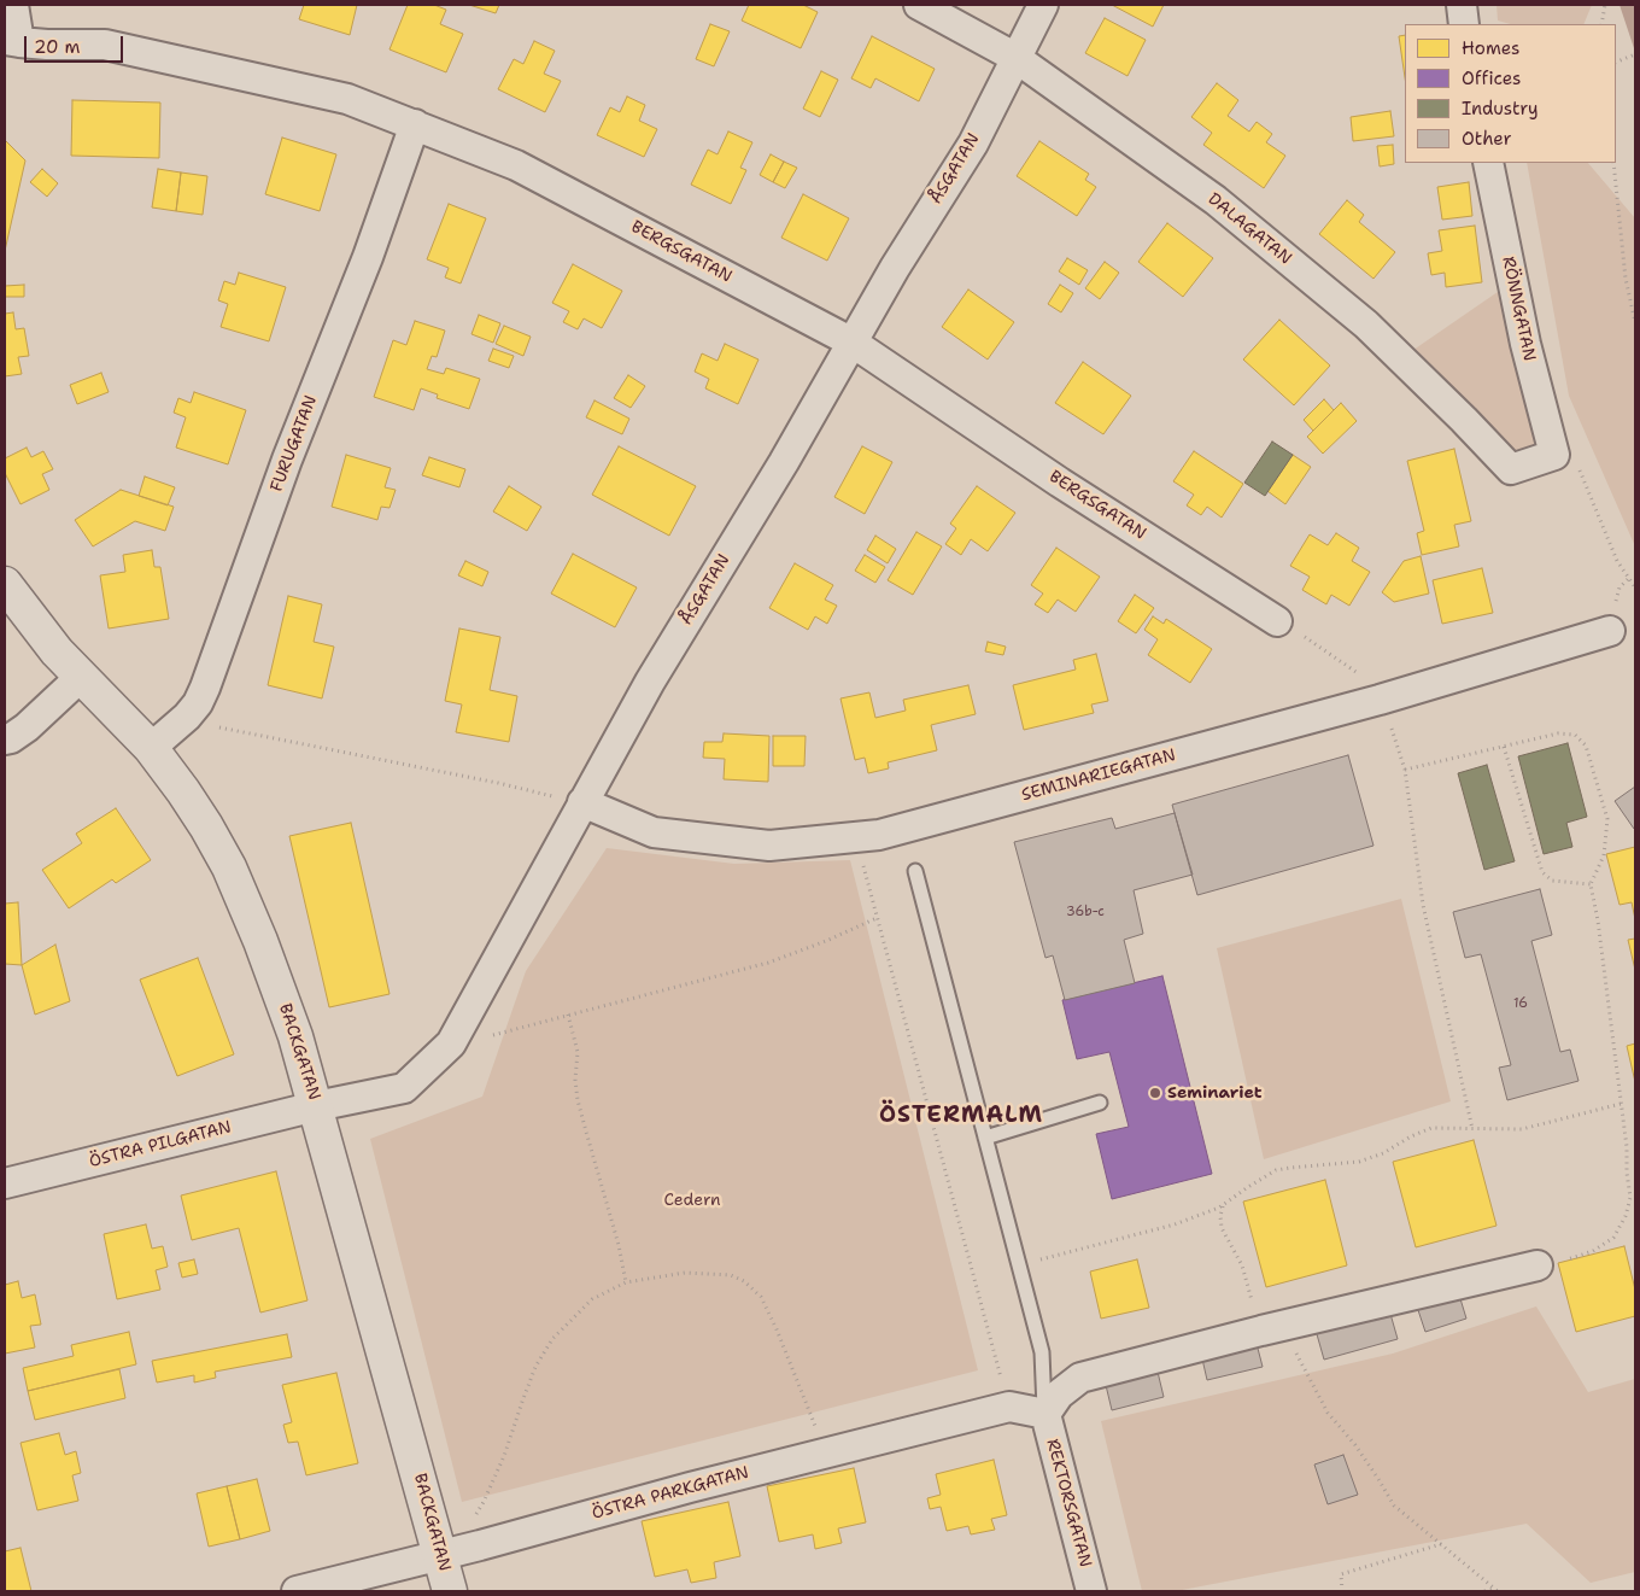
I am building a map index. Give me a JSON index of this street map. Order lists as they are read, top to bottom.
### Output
{
  "streets": {
    "street": [
      "ÅSGATAN",
      "DALAGATAN",
      "BERGSGATAN",
      "RÖNNGATAN",
      "FURUGATAN",
      "SEMINARIEGATAN",
      "BACKGATAN",
      "ÖSTRA PILGATAN",
      "ÖSTRA PARKGATAN",
      "REKTORSGATAN"
    ]
  },
  "crossings": [
    ["ÅSGATAN", "DALAGATAN"],
    ["ÅSGATAN", "BERGSGATAN"],
    ["ÅSGATAN", "SEMINARIEGATAN"],
    ["ÅSGATAN", "BACKGATAN"],
    ["ÅSGATAN", "ÖSTRA PILGATAN"],
    ["DALAGATAN", "RÖNNGATAN"],
    ["BERGSGATAN", "FURUGATAN"],
    ["FURUGATAN", "BACKGATAN"],
    ["BACKGATAN", "ÖSTRA PILGATAN"],
    ["BACKGATAN", "ÖSTRA PARKGATAN"],
    ["ÖSTRA PARKGATAN", "REKTORSGATAN"]
  ],
  "districts": ["ÖSTERMALM"],
  "parks": ["Cedern"],
  "places": ["Seminariet"],
  "house_numbers": ["36b-c", "16"],
  "legend": [
    "Homes",
    "Offices",
    "Industry",
    "Other"
  ],
  "scale_bar": "20 m"
}
